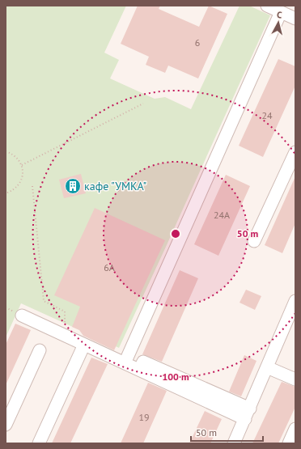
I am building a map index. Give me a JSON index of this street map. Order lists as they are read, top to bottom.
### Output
{
  "places": {
    "building": ["кафе \"УМКА\""]
  },
  "house_numbers": [
    "6",
    "24",
    "24А",
    "6А",
    "19"
  ],
  "scale_bar": "50 m",
  "north": "top",
  "rings": ["50 m", "100 m"]
}
